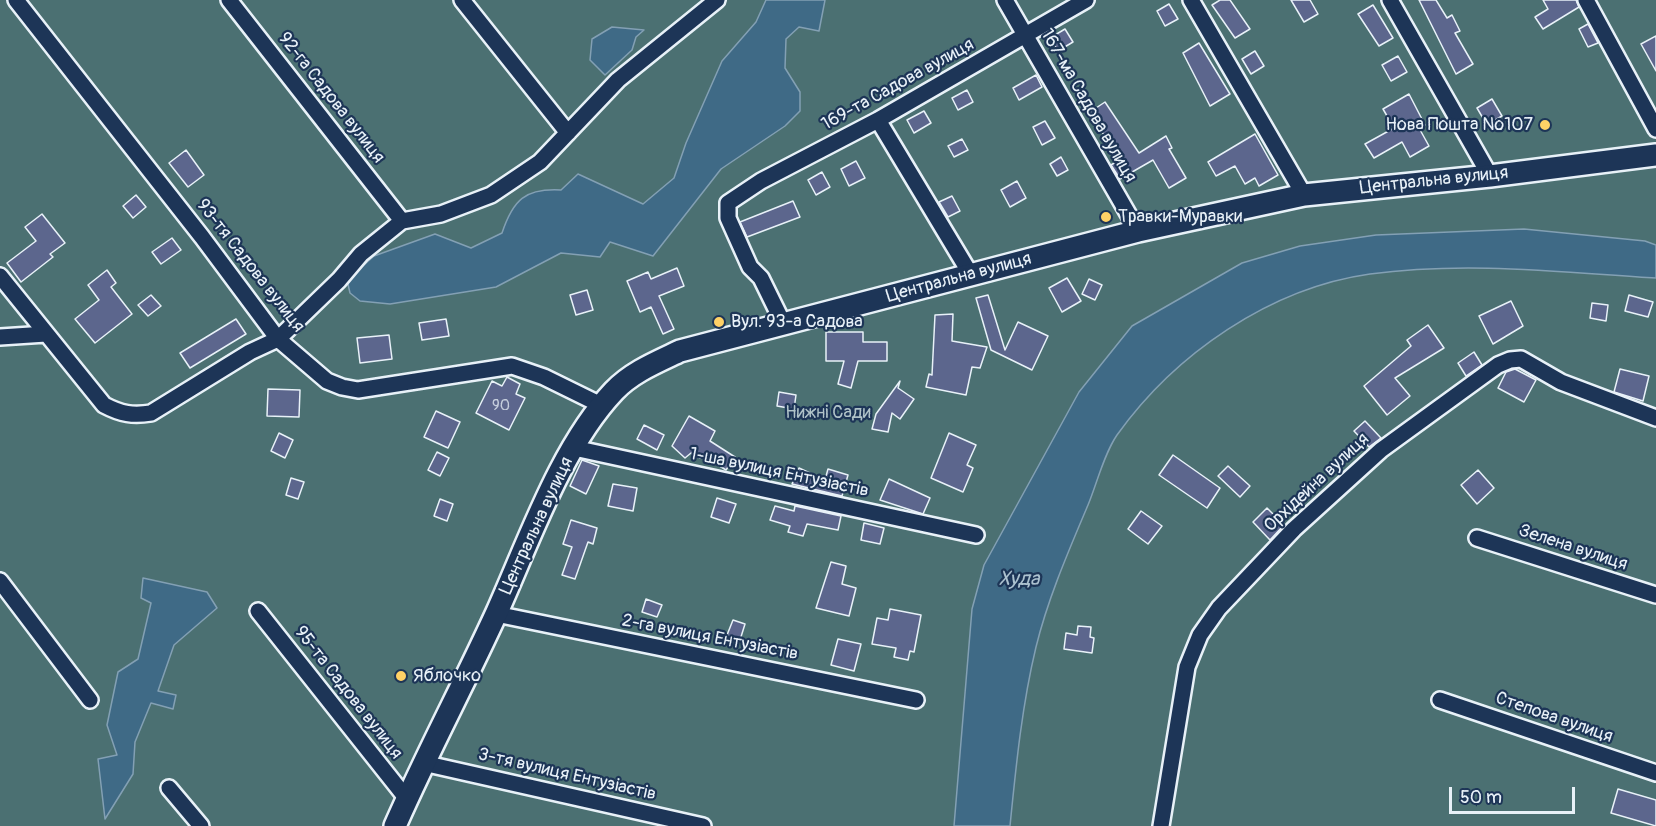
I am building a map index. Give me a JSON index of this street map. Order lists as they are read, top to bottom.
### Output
{
  "streets": {
    "street": [
      "169-та Садова вулиця",
      "92-га Садова вулиця",
      "167-ма Садова вулиця",
      "Центральна вулиця",
      "93-тя Садова вулиця",
      "1-ша вулиця Ентузіастів",
      "Орхідейна вулиця",
      "Зелена вулиця",
      "2-га вулиця Ентузіастів",
      "95-та Садова вулиця",
      "Степова вулиця",
      "3-тя вулиця Ентузіастів"
    ]
  },
  "crossings": [
    ["169-та Садова вулиця", "167-ма Садова вулиця"],
    ["169-та Садова вулиця", "Центральна вулиця"],
    ["167-ма Садова вулиця", "Центральна вулиця"],
    ["Центральна вулиця", "93-тя Садова вулиця"],
    ["Центральна вулиця", "1-ша вулиця Ентузіастів"],
    ["Центральна вулиця", "2-га вулиця Ентузіастів"],
    ["Центральна вулиця", "95-та Садова вулиця"],
    ["Центральна вулиця", "3-тя вулиця Ентузіастів"]
  ],
  "water": ["Худа"],
  "parks": ["Нижні Сади"],
  "places": [
    "Нова Пошта №107",
    "Травки-Муравки",
    "Вул. 93-а Садова",
    "Яблочко"
  ],
  "house_numbers": ["90"],
  "scale_bar": "50 m"
}
